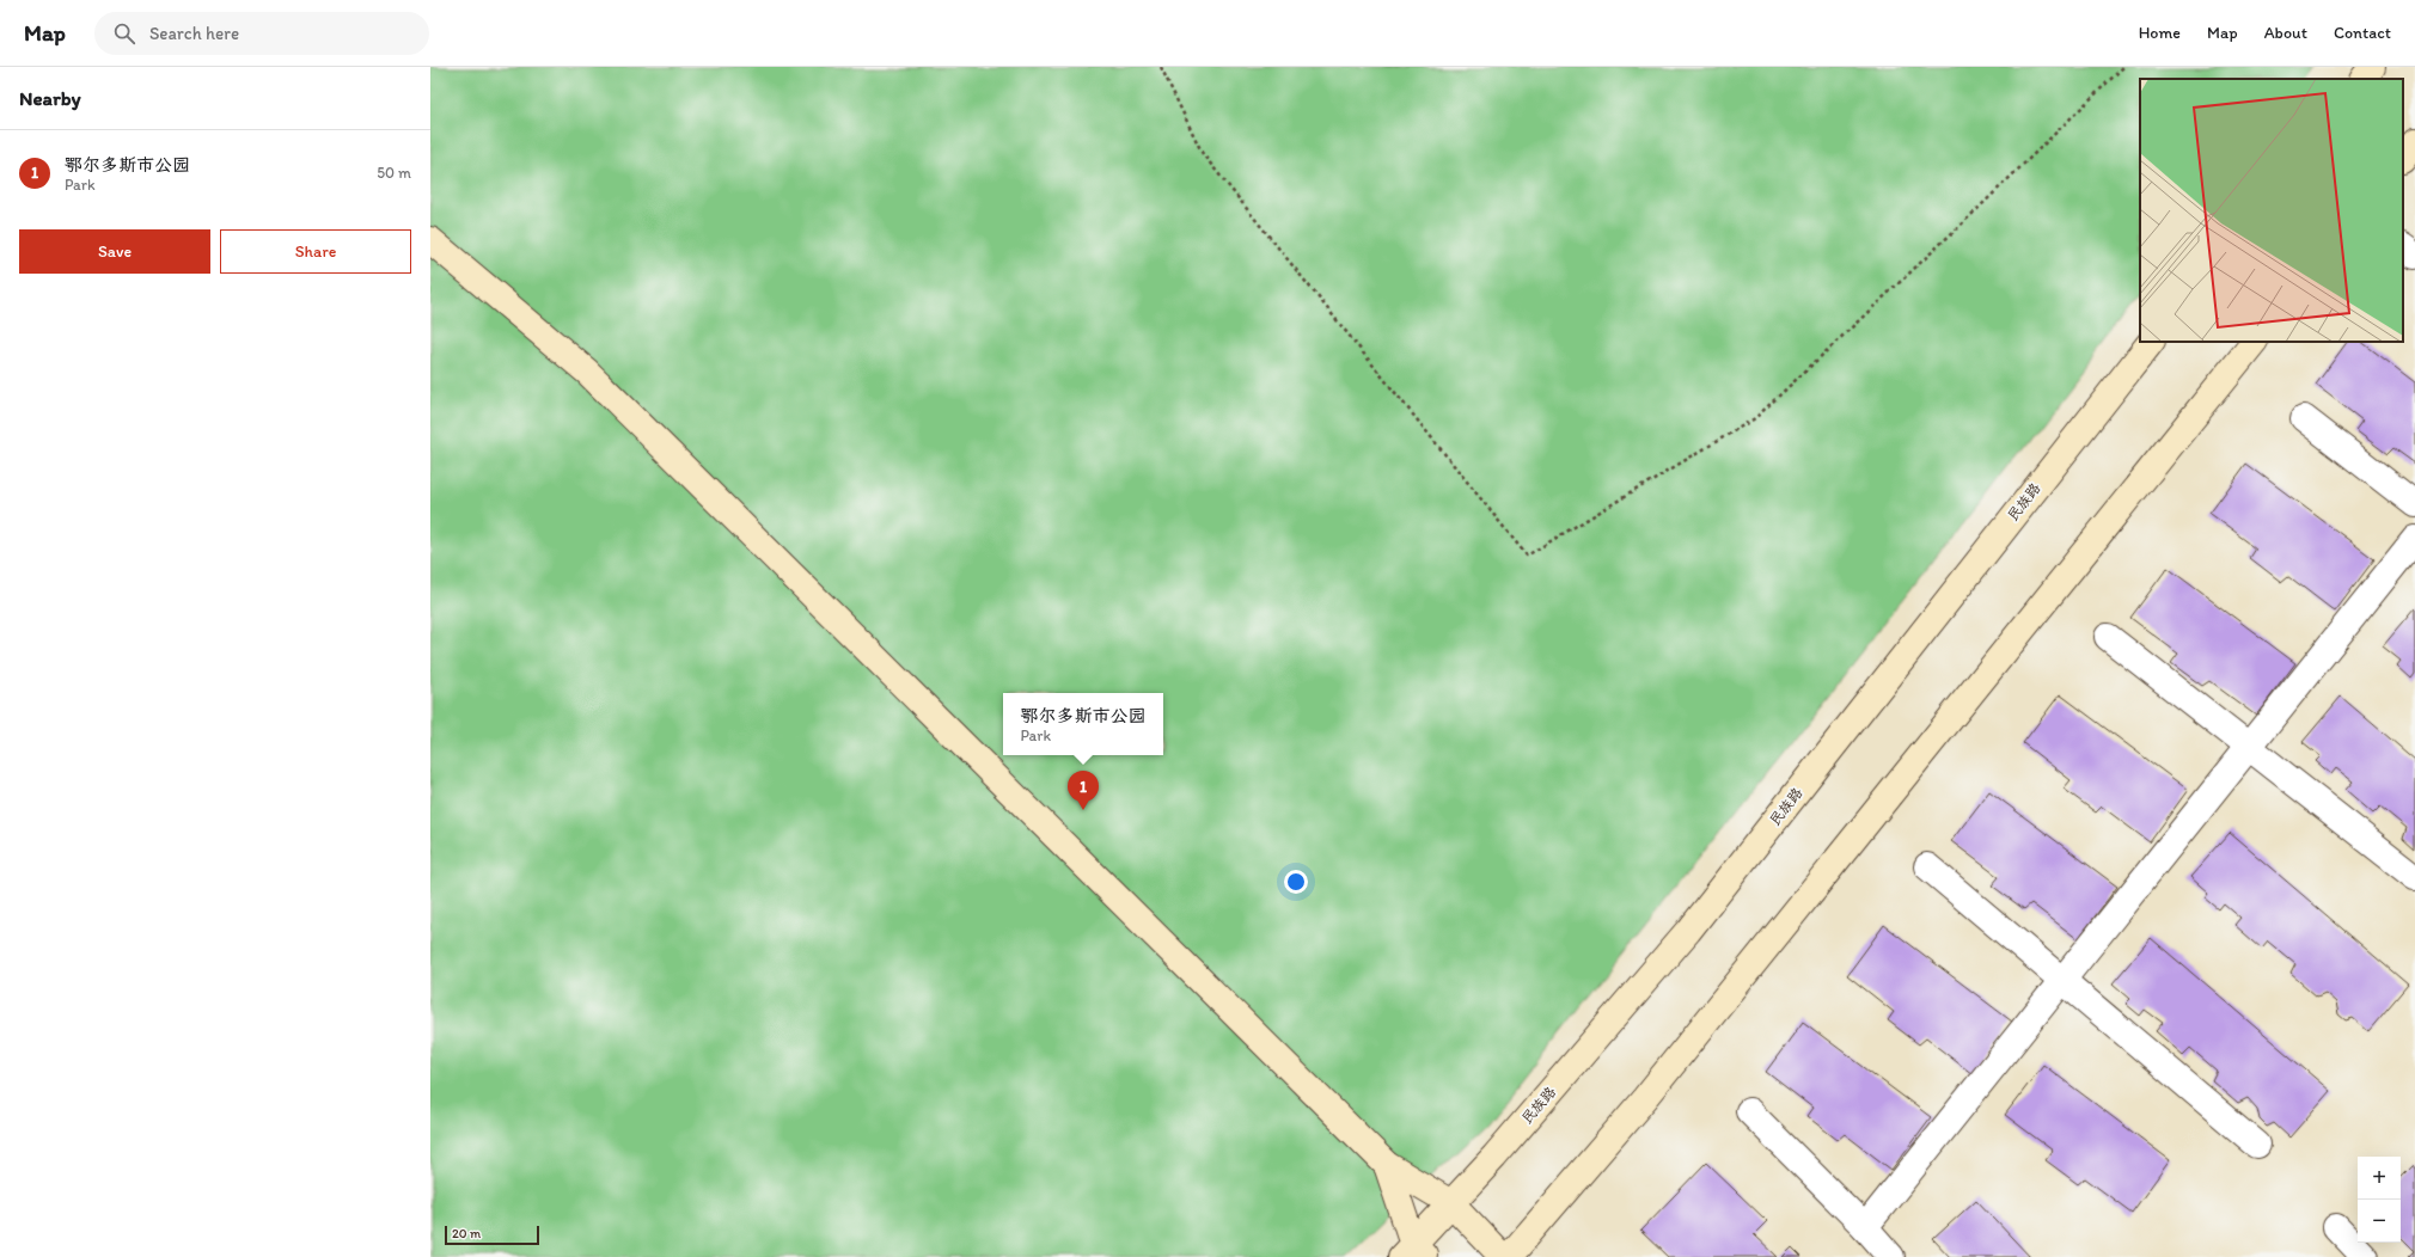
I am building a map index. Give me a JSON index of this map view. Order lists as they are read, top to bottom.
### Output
{
  "streets": {
    "street": ["民族路"]
  },
  "scale_bar": "20 m",
  "page": {
    "header": "Map",
    "search": "Search here",
    "nav": [
      "Home",
      "Map",
      "About",
      "Contact"
    ],
    "heading": "Nearby",
    "list": [
      {
        "mark": "1",
        "name": "鄂尔多斯市公园",
        "note": "Park",
        "value": "50 m"
      }
    ],
    "buttons": ["Save", "Share"],
    "popup": ["鄂尔多斯市公园", "Park"],
    "pins": "1",
    "map_buttons": ["+", "−"],
    "scale": "20 m"
  }
}
